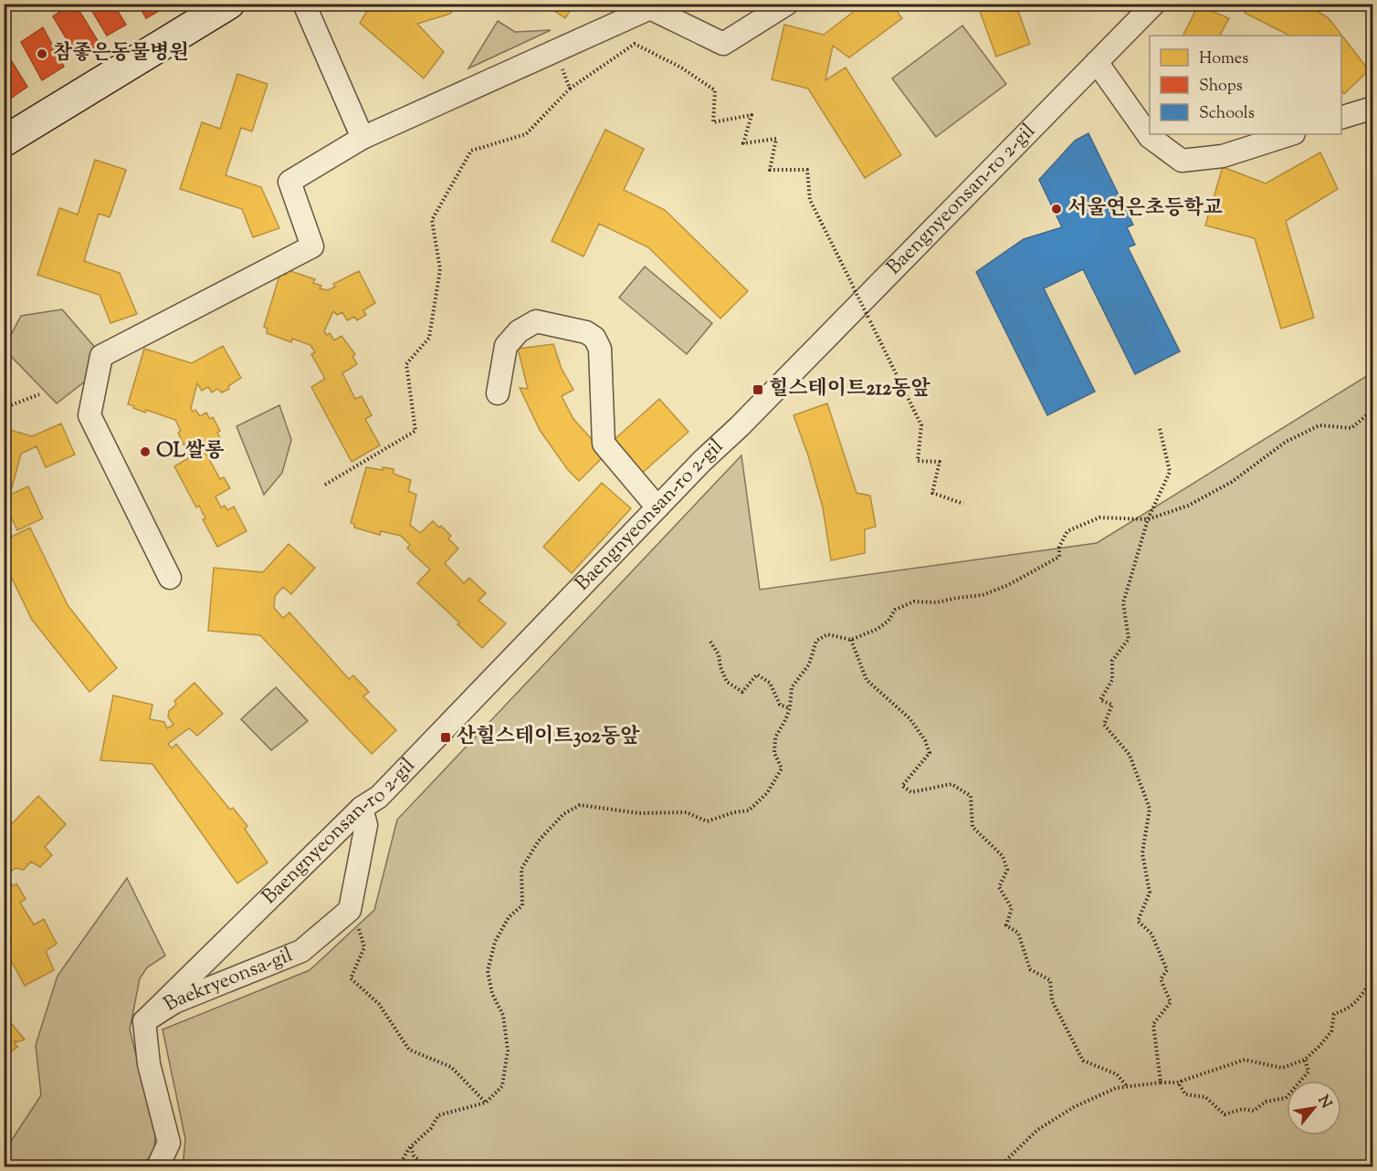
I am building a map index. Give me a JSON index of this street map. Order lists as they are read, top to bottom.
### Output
{
  "streets": {
    "street": ["Baengnyeonsan-ro 2-gil", "Baekryeonsa-gil"]
  },
  "crossings": [
    ["Baengnyeonsan-ro 2-gil", "Baekryeonsa-gil"]
  ],
  "places": {
    "other": ["참좋은동물병원", "서울연은초등학교", "OL쌀롱"],
    "transit": ["힐스테이트212동앞", "산힐스테이트302동앞"]
  },
  "legend": ["Homes", "Shops", "Schools"],
  "north": "top right"
}
